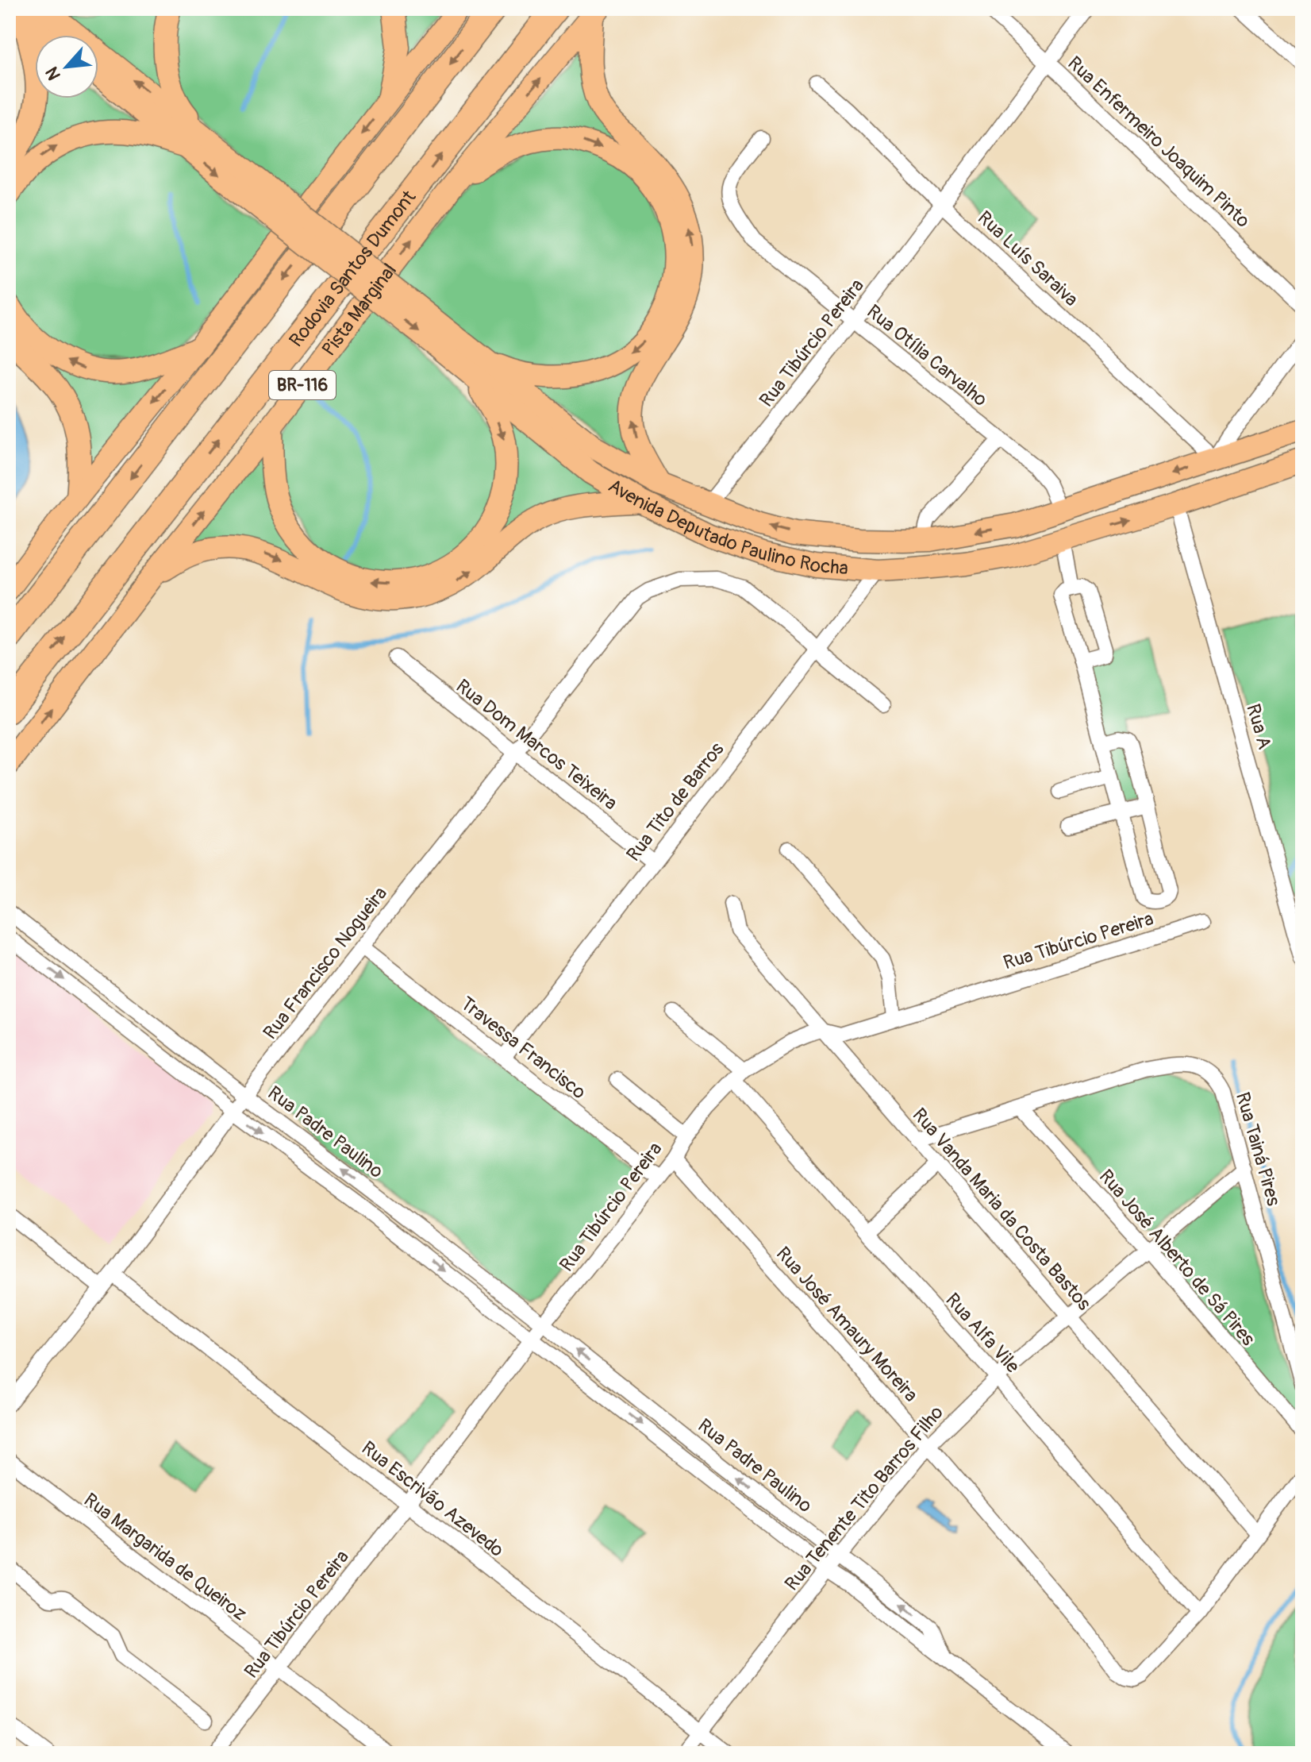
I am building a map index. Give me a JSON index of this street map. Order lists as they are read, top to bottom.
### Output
{
  "streets": {
    "highway": ["Rodovia Santos Dumont", "BR-116"],
    "main road": ["Pista Marginal", "Avenida Deputado Paulino Rocha"],
    "street": [
      "Rua Enfermeiro Joaquim Pinto",
      "Rua Luís Saraiva",
      "Rua Tibúrcio Pereira",
      "Rua Otília Carvalho",
      "Rua A",
      "Rua Dom Marcos Teixeira",
      "Rua Tito de Barros",
      "Rua Francisco Nogueira",
      "Travessa Francisco",
      "Rua Padre Paulino",
      "Rua Tainá Pires",
      "Rua Vanda Maria da Costa Bastos",
      "Rua José Alberto de Sá Pires",
      "Rua José Amaury Moreira",
      "Rua Alfa Vile",
      "Rua Tenente Tito Barros Filho",
      "Rua Escrivão Azevedo",
      "Rua Margarida de Queiroz"
    ]
  },
  "crossings": [
    ["Rua Luís Saraiva", "Rua Tibúrcio Pereira"],
    ["Rua Luís Saraiva", "Avenida Deputado Paulino Rocha"],
    ["Rua Tibúrcio Pereira", "Rua Otília Carvalho"],
    ["Rua Tibúrcio Pereira", "Avenida Deputado Paulino Rocha"],
    ["Rua Tibúrcio Pereira", "Travessa Francisco"],
    ["Rua Tibúrcio Pereira", "Rua Padre Paulino"],
    ["Rua Tibúrcio Pereira", "Rua Vanda Maria da Costa Bastos"],
    ["Rua Tibúrcio Pereira", "Rua José Amaury Moreira"],
    ["Rua Tibúrcio Pereira", "Rua Alfa Vile"],
    ["Rua Tibúrcio Pereira", "Rua Escrivão Azevedo"],
    ["Rua Tibúrcio Pereira", "Rua Margarida de Queiroz"],
    ["Rua Otília Carvalho", "Avenida Deputado Paulino Rocha"],
    ["Avenida Deputado Paulino Rocha", "Rua A"],
    ["Avenida Deputado Paulino Rocha", "Rua Tito de Barros"],
    ["Rua Dom Marcos Teixeira", "Rua Tito de Barros"],
    ["Rua Dom Marcos Teixeira", "Rua Francisco Nogueira"],
    ["Rua Tito de Barros", "Rua Francisco Nogueira"],
    ["Rua Tito de Barros", "Travessa Francisco"],
    ["Rua Francisco Nogueira", "Travessa Francisco"],
    ["Rua Francisco Nogueira", "Rua Padre Paulino"],
    ["Rua Francisco Nogueira", "Rua Escrivão Azevedo"],
    ["Rua Padre Paulino", "Rua Tenente Tito Barros Filho"],
    ["Rua Tainá Pires", "Rua Vanda Maria da Costa Bastos"],
    ["Rua Tainá Pires", "Rua José Alberto de Sá Pires"],
    ["Rua Tainá Pires", "Rua Tenente Tito Barros Filho"],
    ["Rua Vanda Maria da Costa Bastos", "Rua Tenente Tito Barros Filho"],
    ["Rua José Alberto de Sá Pires", "Rua Tenente Tito Barros Filho"],
    ["Rua José Amaury Moreira", "Rua Alfa Vile"],
    ["Rua José Amaury Moreira", "Rua Tenente Tito Barros Filho"],
    ["Rua Alfa Vile", "Rua Tenente Tito Barros Filho"],
    ["Rua Tenente Tito Barros Filho", "Rua Escrivão Azevedo"]
  ],
  "north": "bottom left"
}
